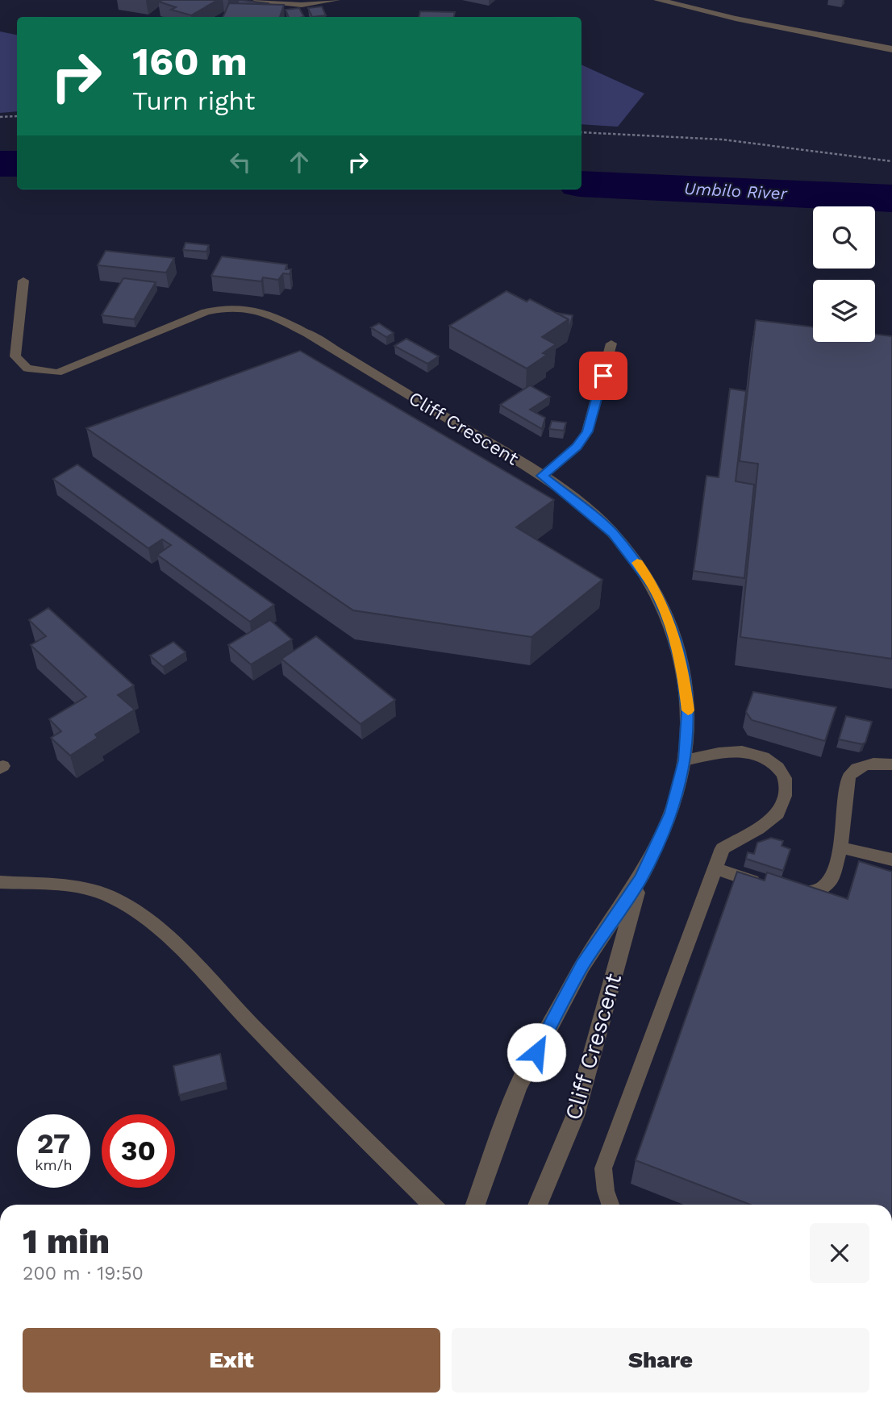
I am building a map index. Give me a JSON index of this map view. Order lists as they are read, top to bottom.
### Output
{
  "streets": {
    "street": ["Cliff Crescent"]
  },
  "water": ["Umbilo River"],
  "page": {
    "turn": ["160 m", "Turn right"],
    "speed": "27 km/h",
    "limit": "30",
    "heading": ["1 min", "200 m · 19:50"],
    "buttons": ["Exit", "Share"]
  }
}
